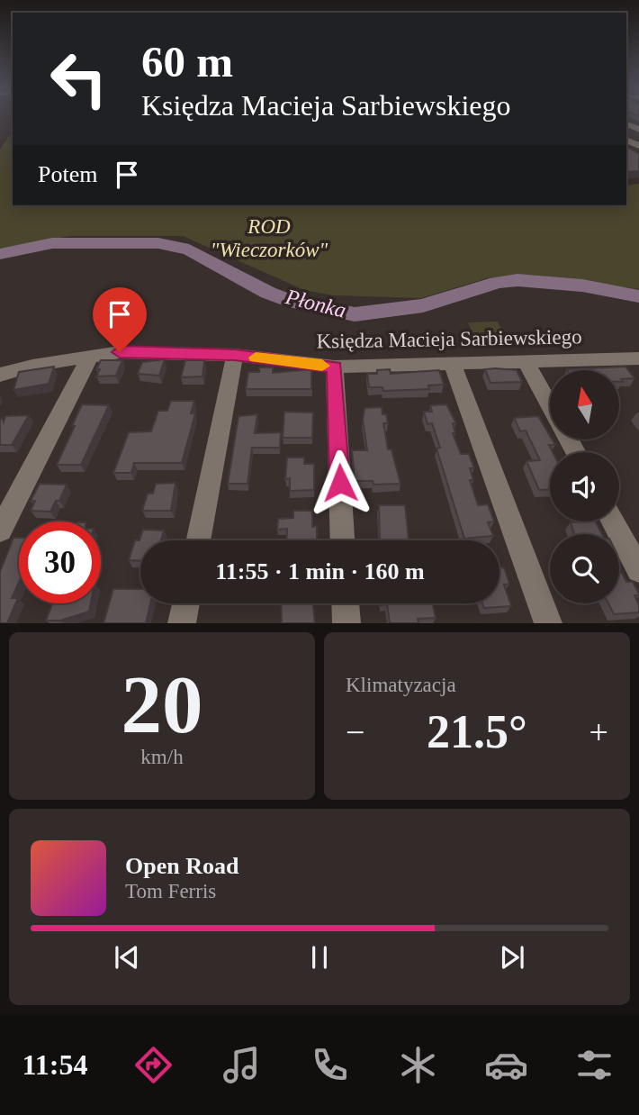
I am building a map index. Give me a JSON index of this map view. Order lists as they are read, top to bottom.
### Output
{
  "streets": {
    "street": ["Księdza Macieja Sarbiewskiego"]
  },
  "water": ["Płonka"],
  "parks": ["ROD \"Wieczorków\""],
  "north": "top",
  "page": {
    "turn": ["60 m", "Księdza Macieja Sarbiewskiego"],
    "then": "Potem",
    "limit": "30",
    "trip": "11:55 · 1 min · 160 m",
    "tile": [
      ["20", "km/h"],
      "Klimatyzacja"
    ],
    "heat": ["−", "21.5°", "+"],
    "song": ["Open Road", "Tom Ferris"],
    "tabs": "11:54"
  }
}
